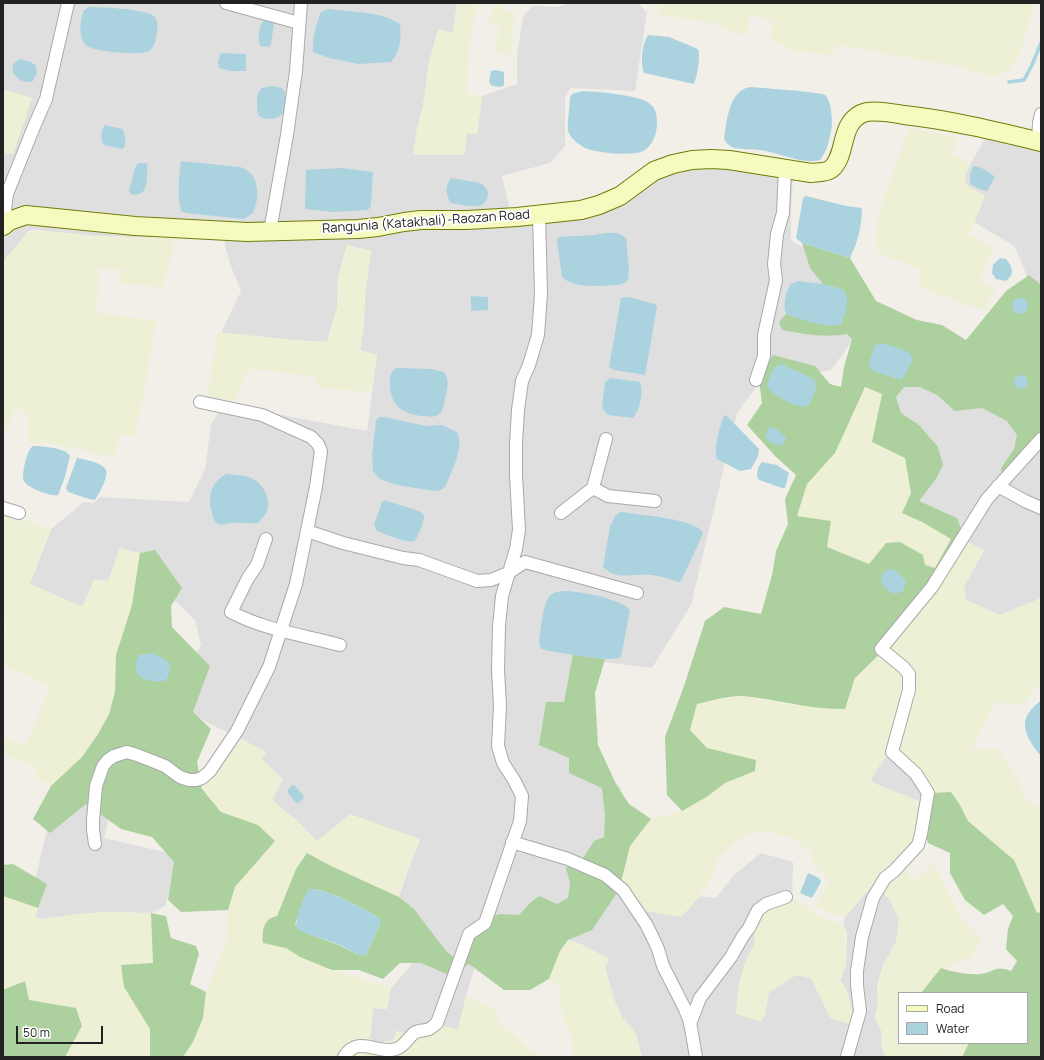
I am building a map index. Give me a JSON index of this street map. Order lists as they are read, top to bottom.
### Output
{
  "streets": {
    "main road": ["Rangunia (Katakhali)-Raozan Road"]
  },
  "legend": ["Road", "Water"],
  "scale_bar": "50 m"
}
